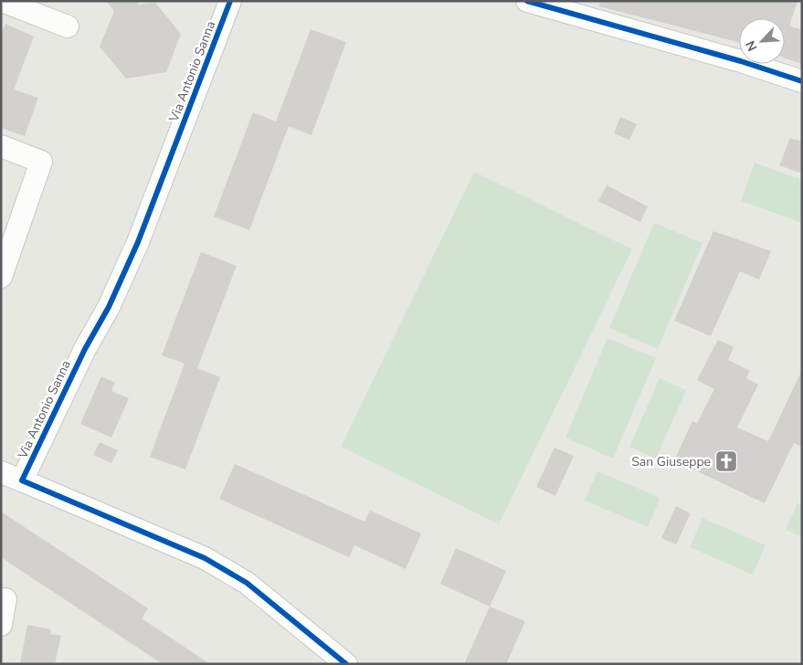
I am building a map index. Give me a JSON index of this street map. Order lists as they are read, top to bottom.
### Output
{
  "streets": {
    "street": ["Via Antonio Sanna"]
  },
  "places": {
    "church": ["San Giuseppe"]
  },
  "north": "bottom left"
}
